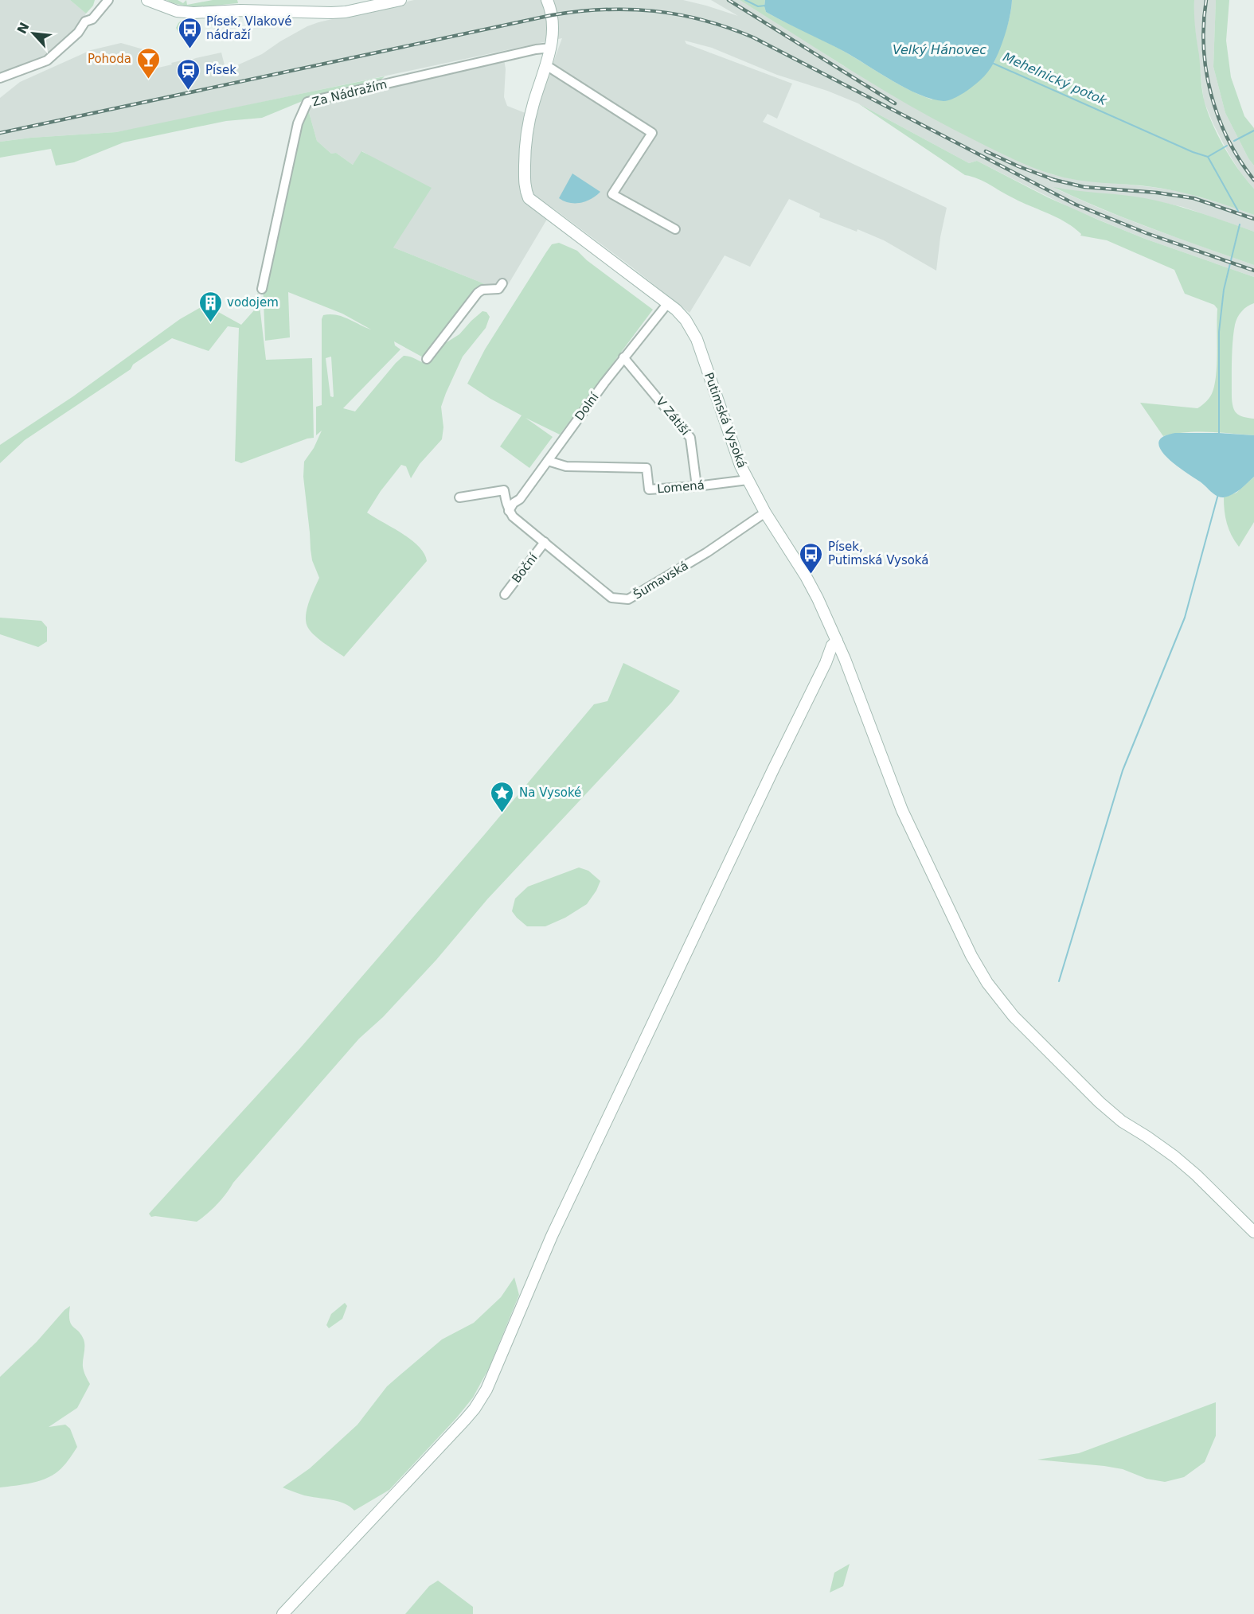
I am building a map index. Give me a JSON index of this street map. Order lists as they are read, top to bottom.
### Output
{
  "streets": {
    "main road": ["Putimská Vysoká"],
    "street": [
      "Za Nádražím",
      "Dolní",
      "V Zátiší",
      "Lomená",
      "Boční",
      "Šumavská"
    ]
  },
  "crossings": [
    ["Dolní", "V Zátiší"],
    ["Dolní", "Putimská Vysoká"],
    ["Dolní", "Lomená"],
    ["Dolní", "Šumavská"],
    ["V Zátiší", "Lomená"],
    ["Putimská Vysoká", "Lomená"],
    ["Putimská Vysoká", "Šumavská"],
    ["Boční", "Šumavská"]
  ],
  "water": ["Velký Hánovec", "Mehelnický potok"],
  "places": {
    "bus stop": ["Písek, Vlakové nádraží", "Písek, Putimská Vysoká"],
    "bar": ["Pohoda"],
    "station": ["Písek"],
    "building": ["vodojem"],
    "place": ["Na Vysoké"]
  },
  "north": "top left"
}
